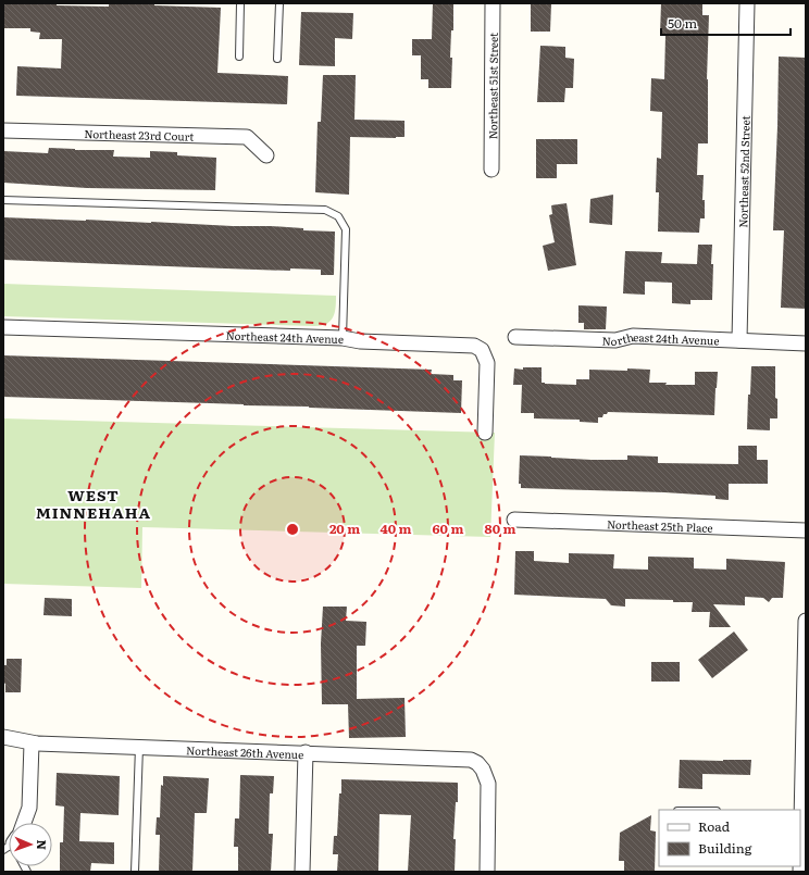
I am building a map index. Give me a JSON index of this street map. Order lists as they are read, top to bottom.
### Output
{
  "streets": {
    "street": [
      "Northeast 51st Street",
      "Northeast 23rd Court",
      "Northeast 52nd Street",
      "Northeast 24th Avenue",
      "Northeast 25th Place",
      "Northeast 26th Avenue"
    ]
  },
  "crossings": [
    ["Northeast 52nd Street", "Northeast 24th Avenue"]
  ],
  "districts": ["WEST MINNEHAHA"],
  "legend": ["Road", "Building"],
  "scale_bar": "50 m",
  "north": "right",
  "rings": [
    "20 m",
    "40 m",
    "60 m",
    "80 m"
  ]
}
